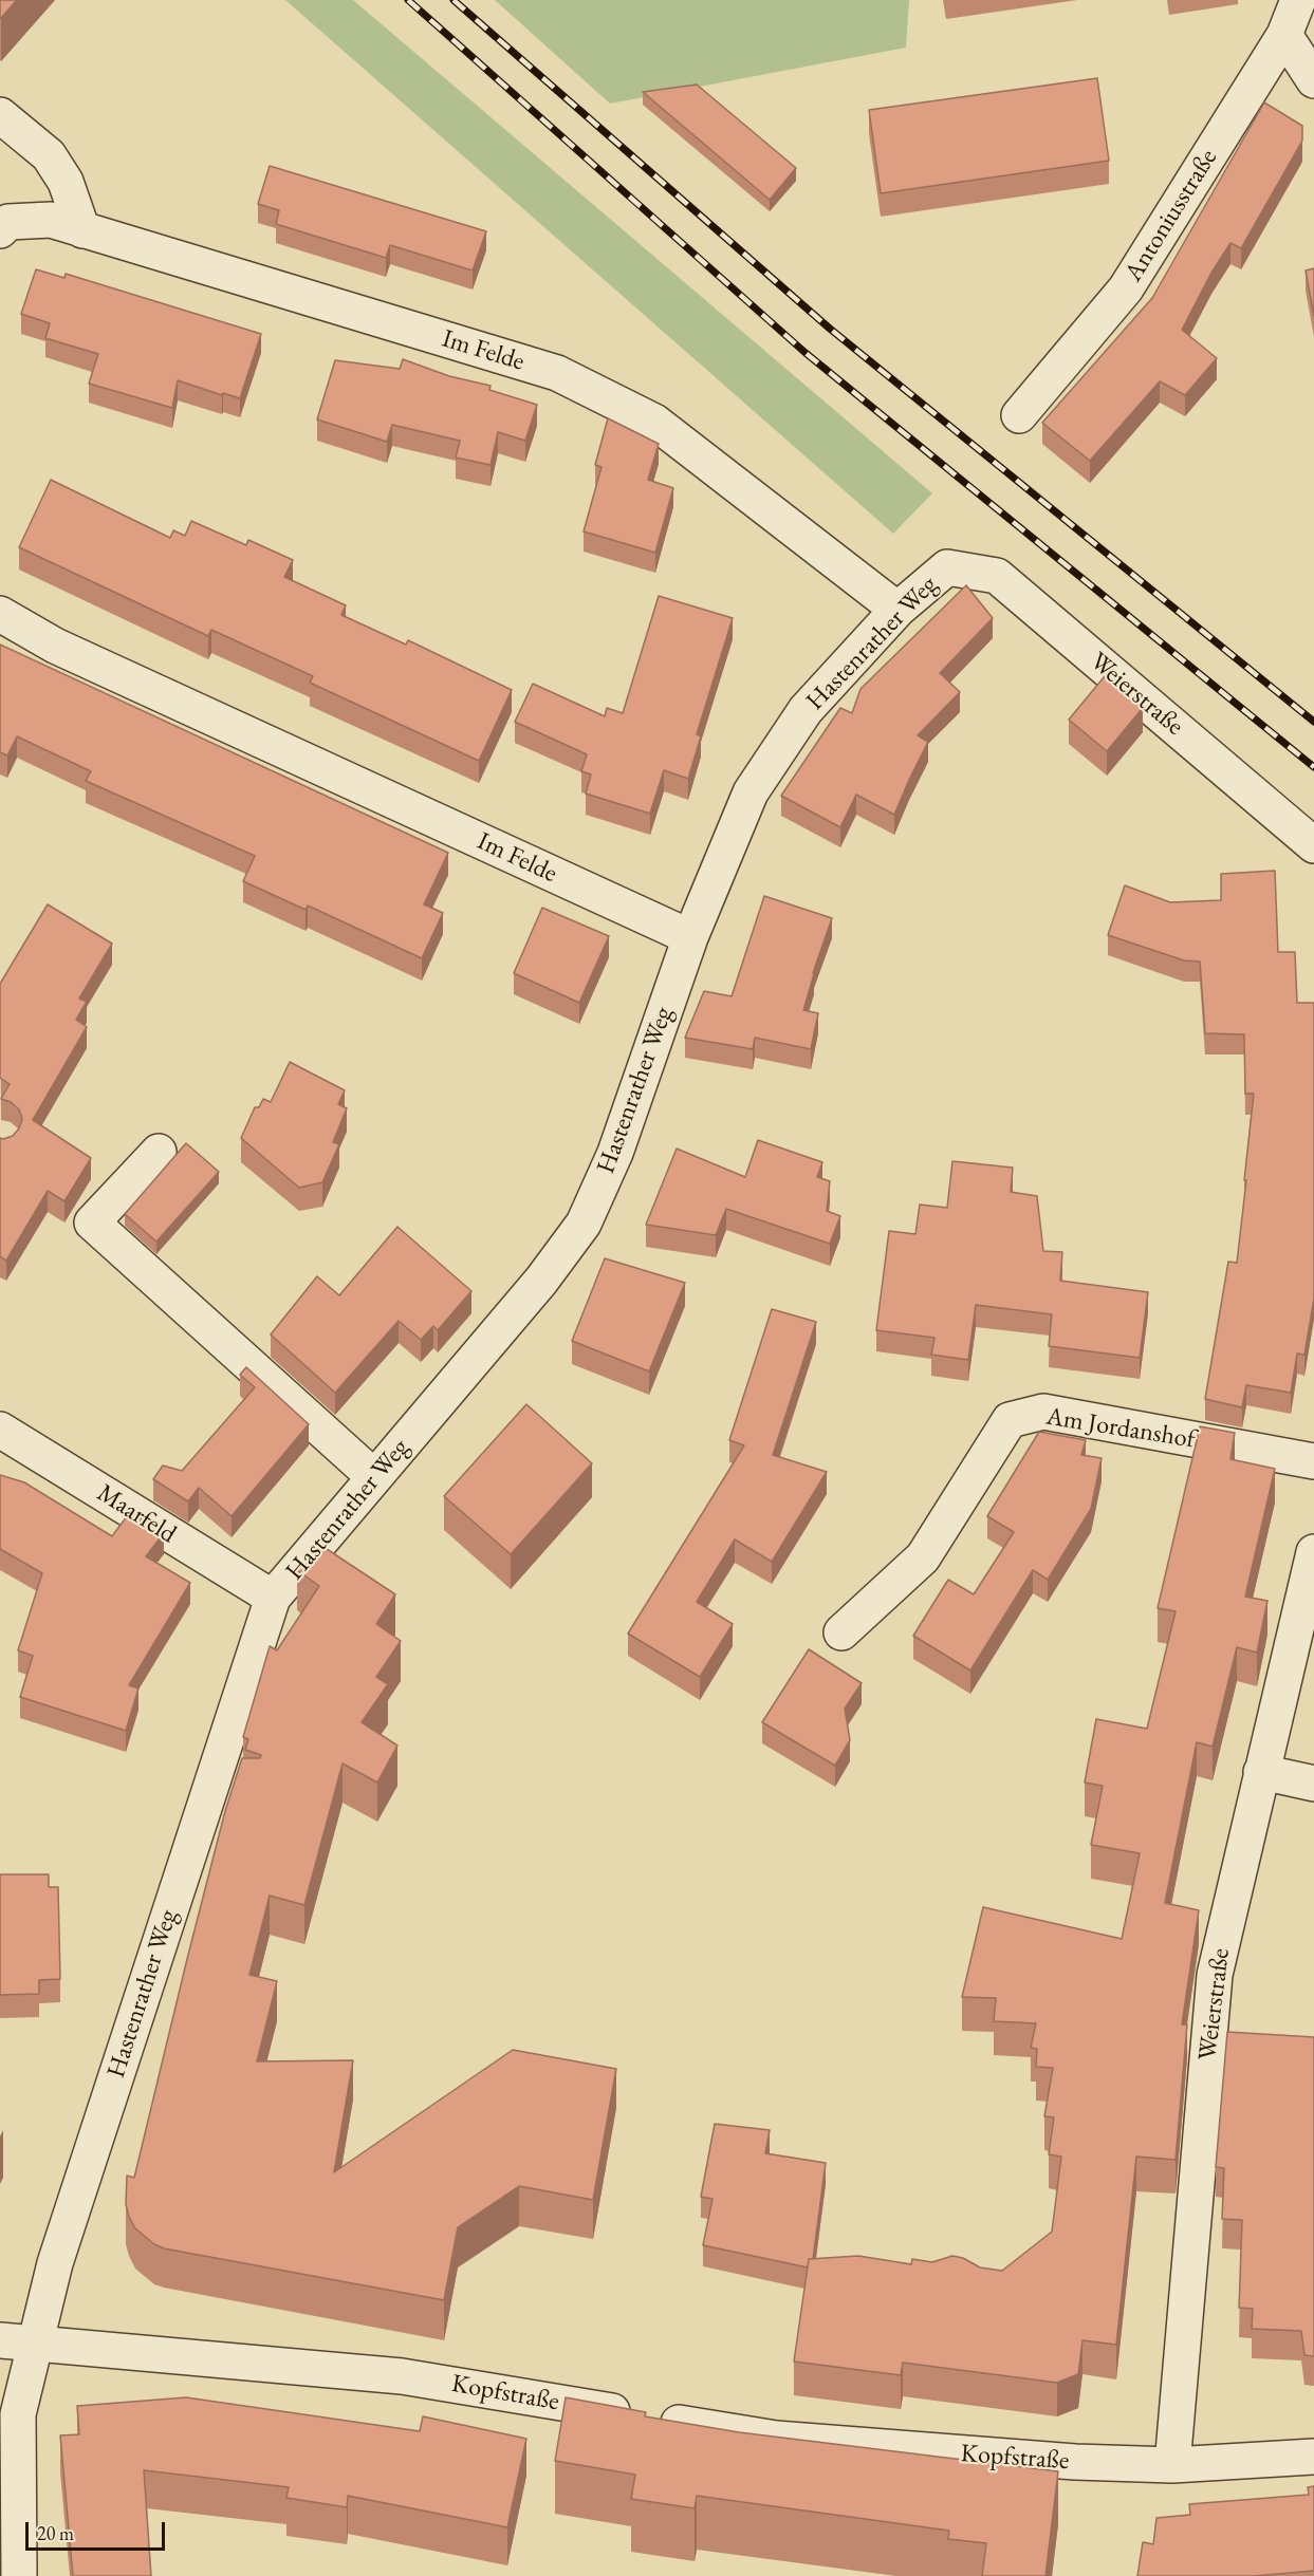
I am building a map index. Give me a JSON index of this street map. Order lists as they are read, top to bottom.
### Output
{
  "streets": {
    "street": [
      "Antoniusstraße",
      "Im Felde",
      "Hastenrather Weg",
      "Weierstraße",
      "Am Jordanshof",
      "Maarfeld",
      "Kopfstraße"
    ]
  },
  "crossings": [
    ["Im Felde", "Hastenrather Weg"],
    ["Hastenrather Weg", "Weierstraße"],
    ["Hastenrather Weg", "Maarfeld"],
    ["Hastenrather Weg", "Kopfstraße"],
    ["Weierstraße", "Kopfstraße"]
  ],
  "scale_bar": "20 m"
}
